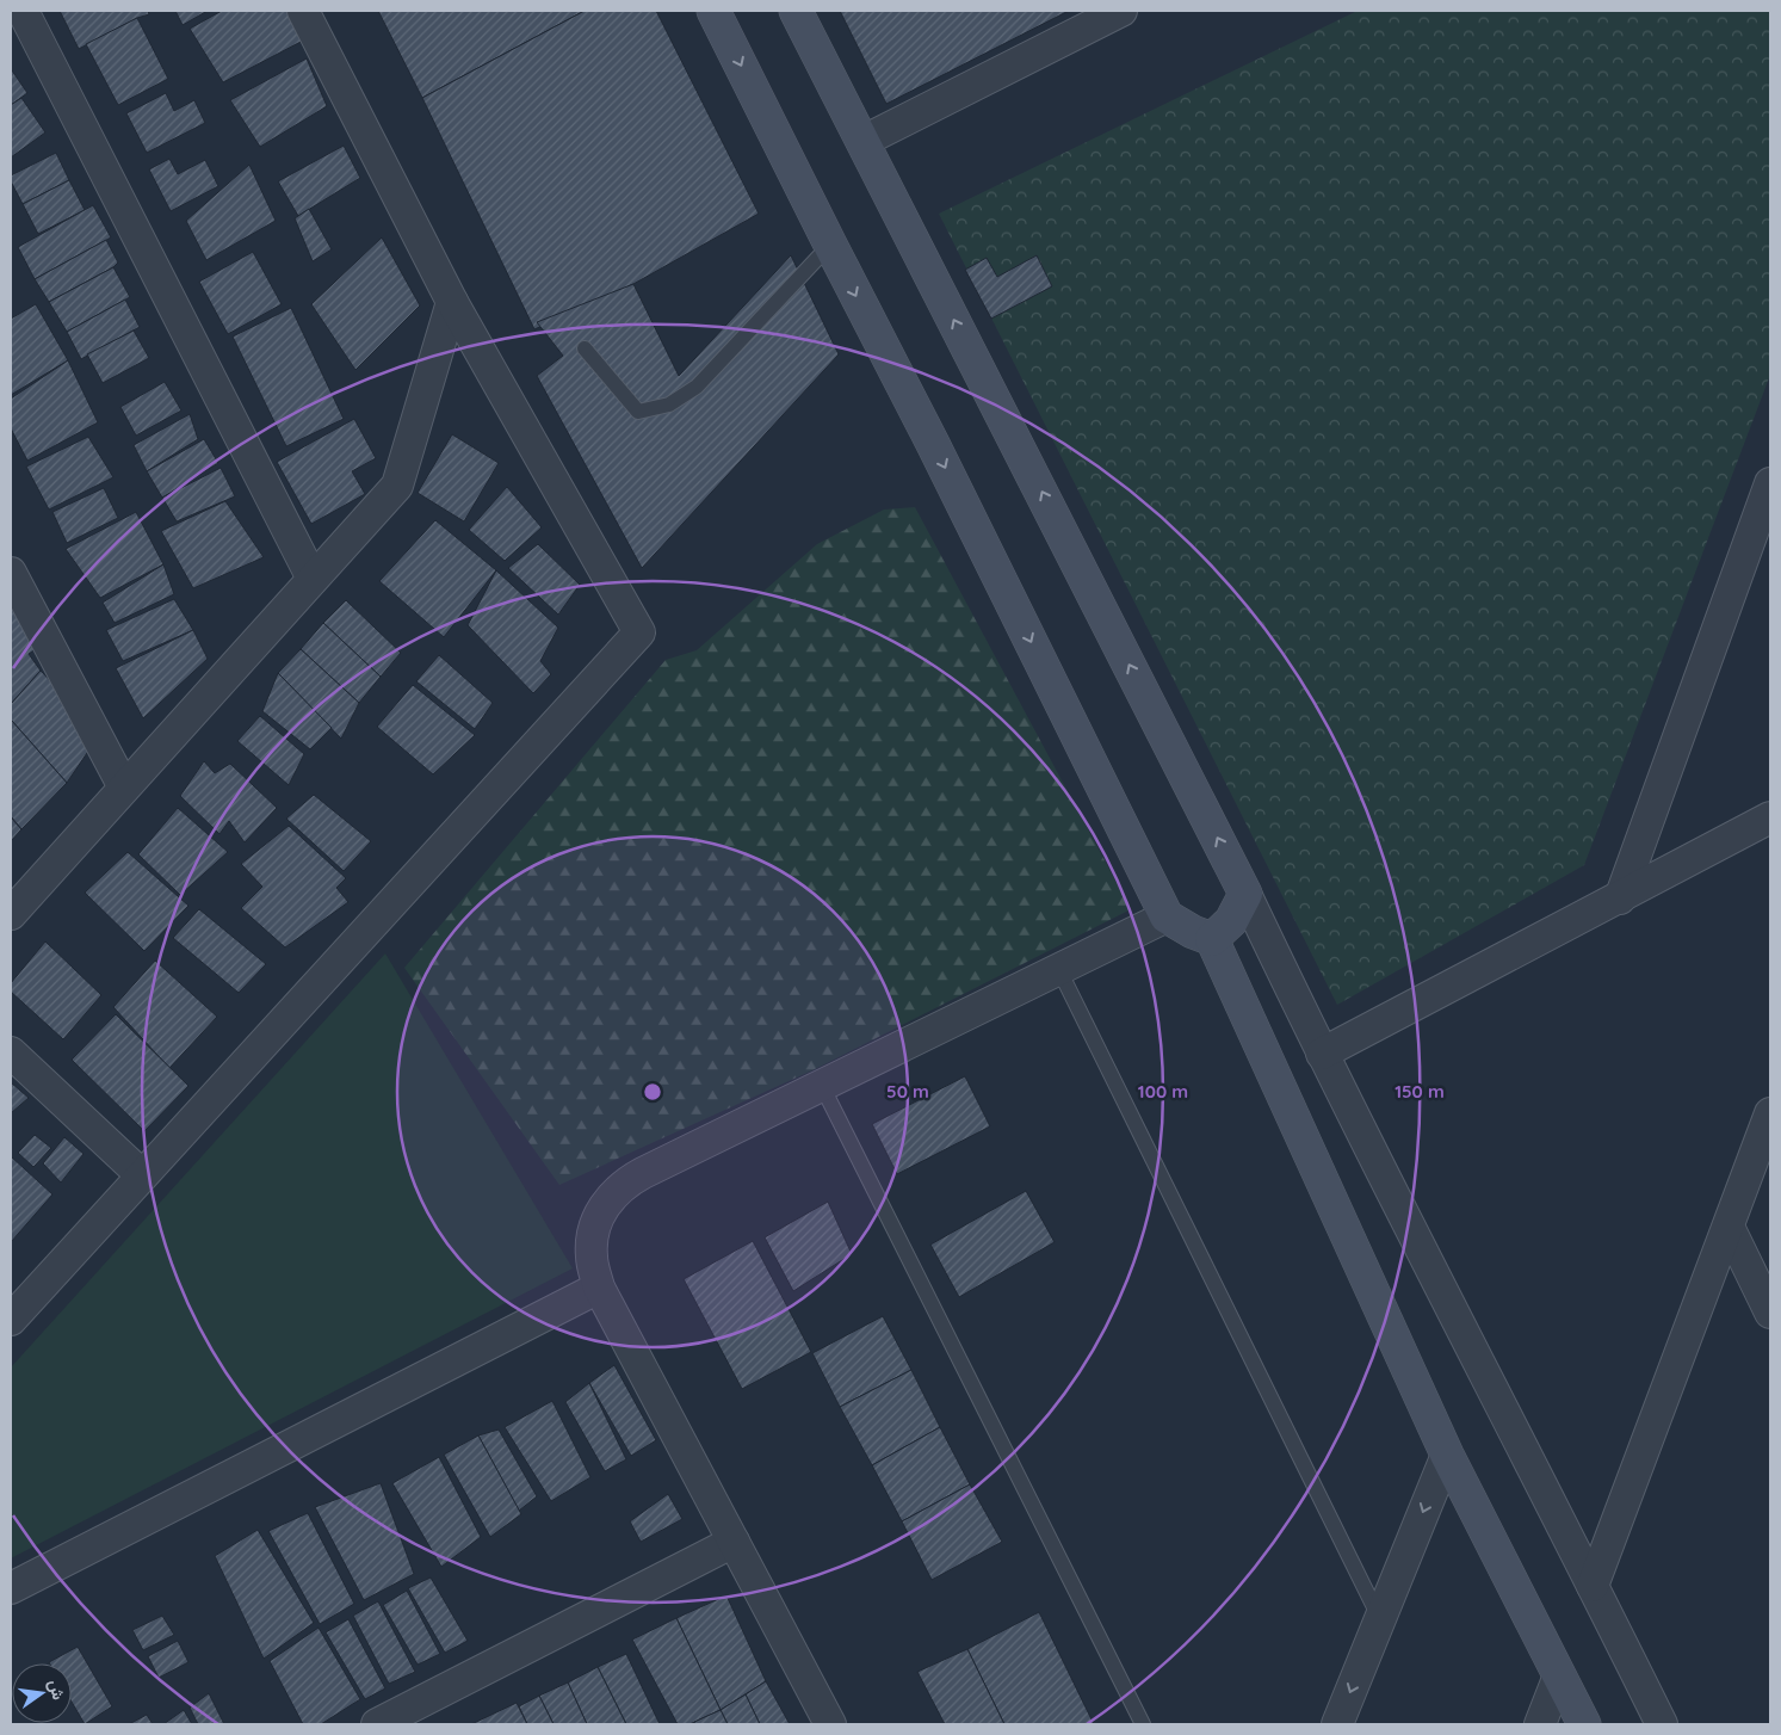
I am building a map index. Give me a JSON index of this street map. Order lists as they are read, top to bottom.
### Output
{
  "north": "right",
  "rings": ["50 m", "100 m", "150 m"]
}
